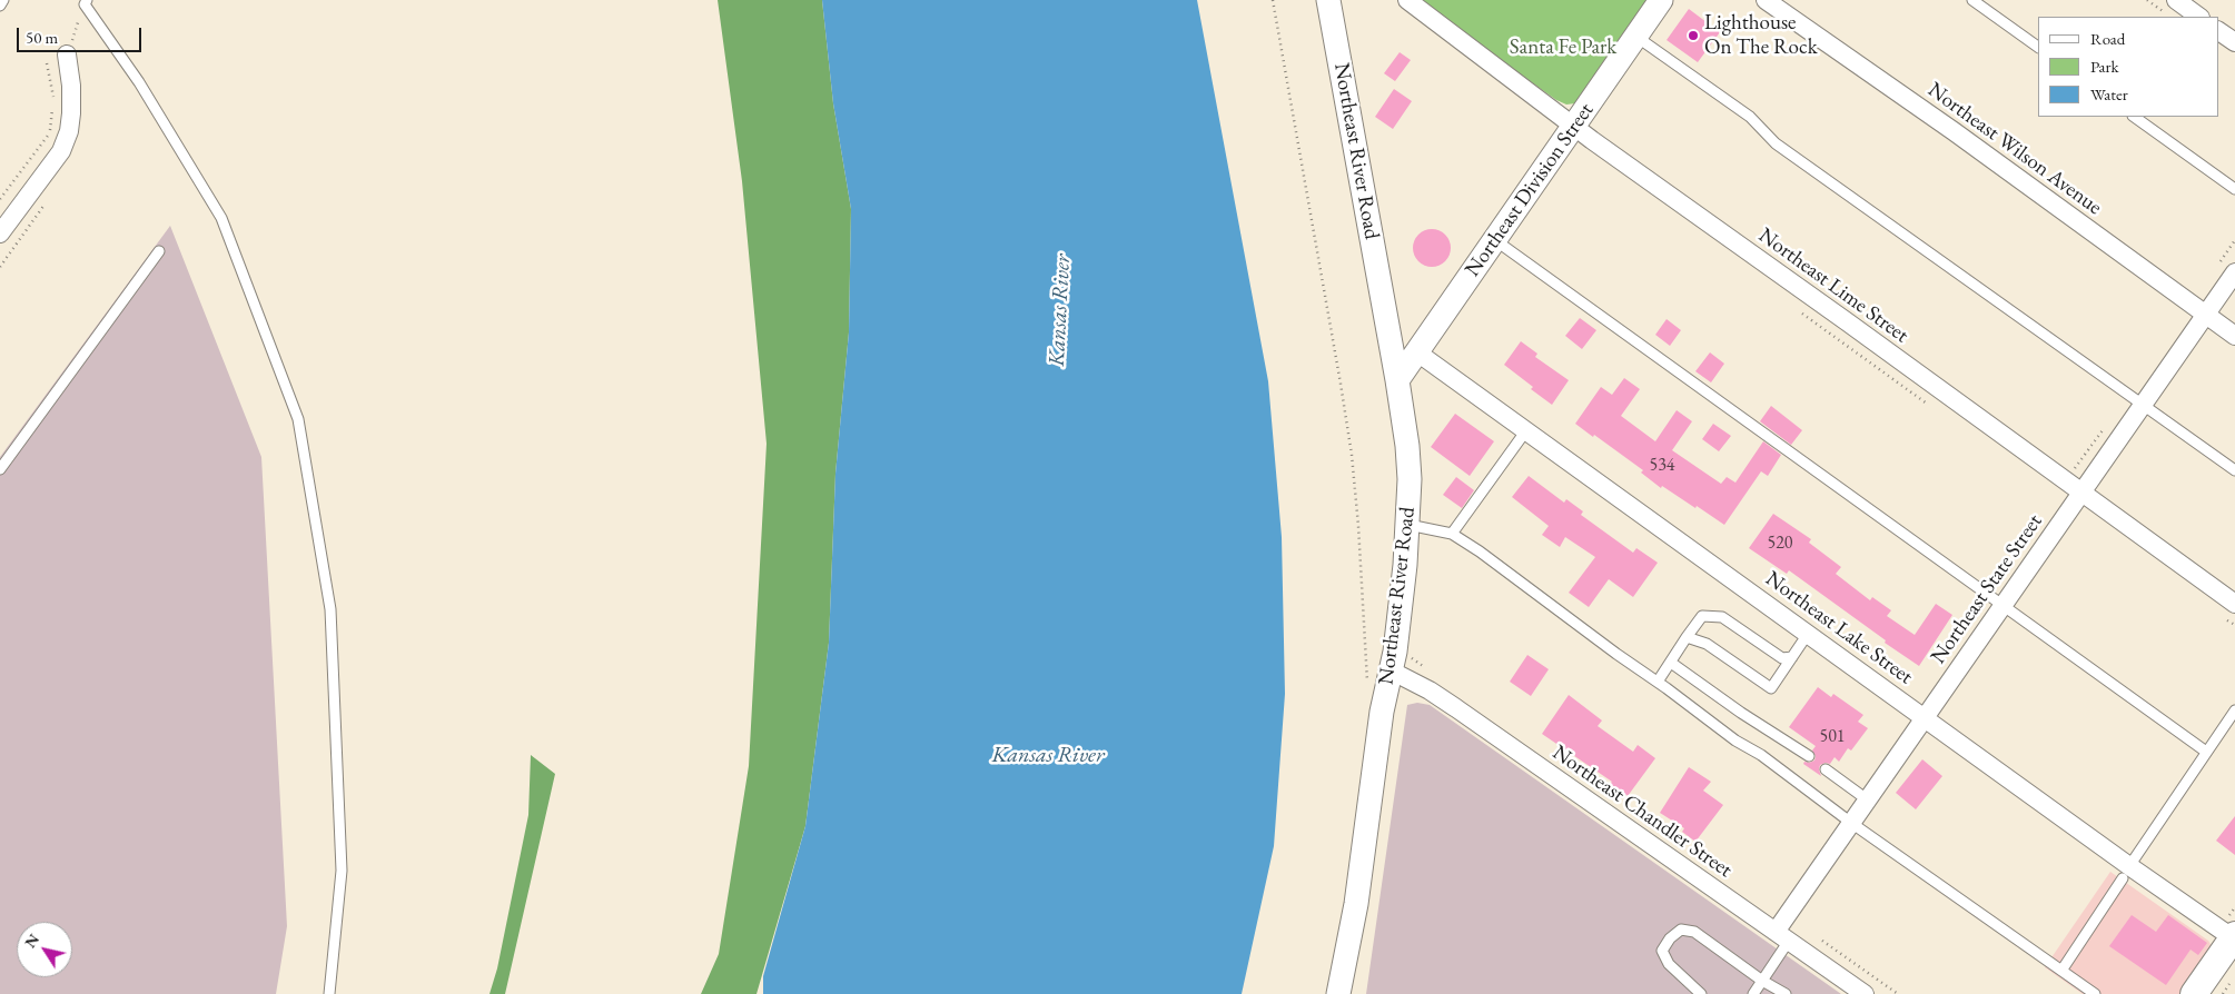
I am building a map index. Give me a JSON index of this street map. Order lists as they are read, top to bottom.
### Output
{
  "streets": {
    "street": [
      "Northeast Wilson Avenue",
      "Northeast River Road",
      "Northeast Division Street",
      "Northeast Lime Street",
      "Northeast State Street",
      "Northeast Lake Street",
      "Northeast Chandler Street"
    ]
  },
  "crossings": [
    ["Northeast Wilson Avenue", "Northeast State Street"],
    ["Northeast River Road", "Northeast Division Street"],
    ["Northeast River Road", "Northeast Chandler Street"],
    ["Northeast Division Street", "Northeast Lime Street"],
    ["Northeast Division Street", "Northeast Lake Street"],
    ["Northeast Lime Street", "Northeast State Street"],
    ["Northeast State Street", "Northeast Lake Street"],
    ["Northeast State Street", "Northeast Chandler Street"]
  ],
  "water": ["Kansas River"],
  "parks": ["Santa Fe Park"],
  "places": ["Lighthouse On The Rock"],
  "house_numbers": ["534", "520", "501"],
  "legend": ["Road", "Park", "Water"],
  "scale_bar": "50 m",
  "north": "top left"
}
